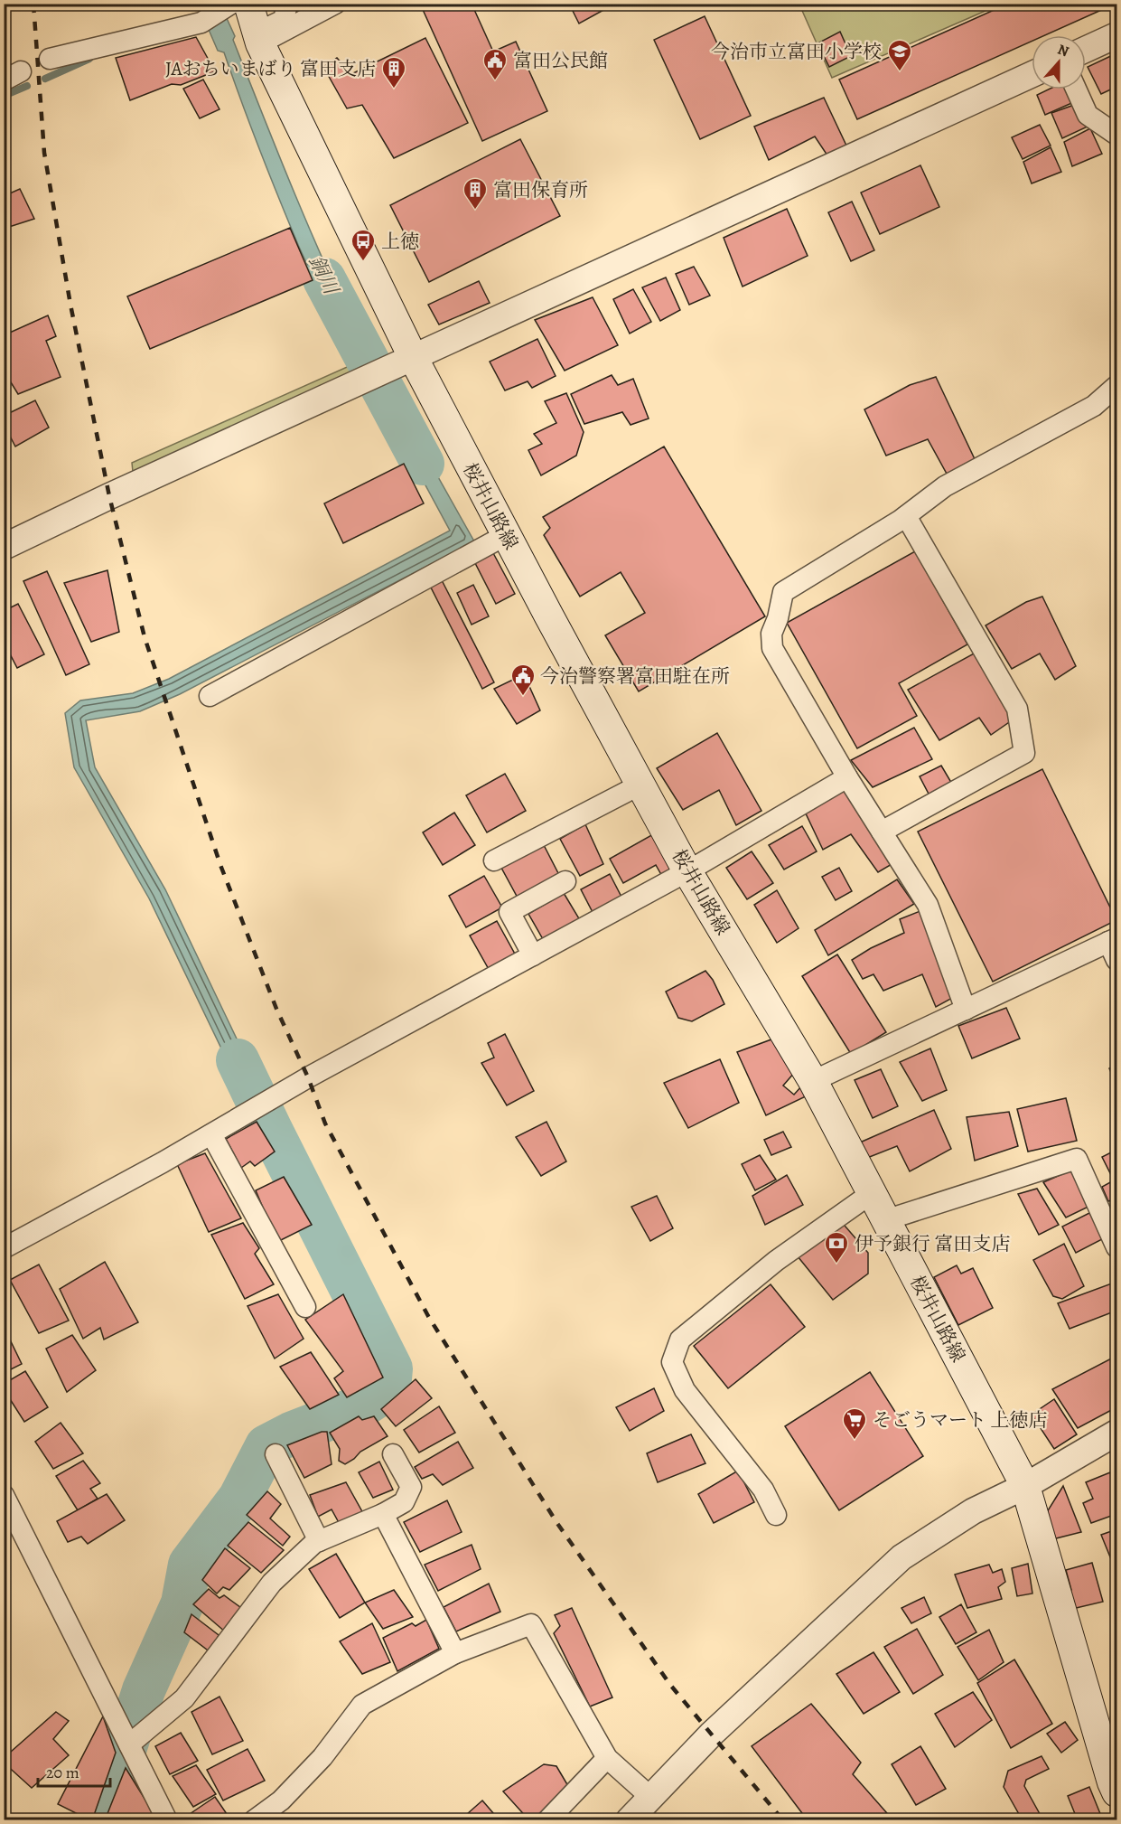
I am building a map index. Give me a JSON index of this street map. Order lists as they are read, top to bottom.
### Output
{
  "streets": {
    "main road": ["桜井山路線"]
  },
  "water": ["銅川"],
  "places": {
    "school or university": ["今治市立富田小学校"],
    "public building": ["富田公民館", "今治警察署富田駐在所"],
    "building": ["JAおちいまばり 富田支店", "富田保育所"],
    "bus stop": ["上徳"],
    "bank": ["伊予銀行 富田支店"],
    "supermarket": ["そごうマート 上徳店"]
  },
  "scale_bar": "20 m",
  "north": "top"
}
